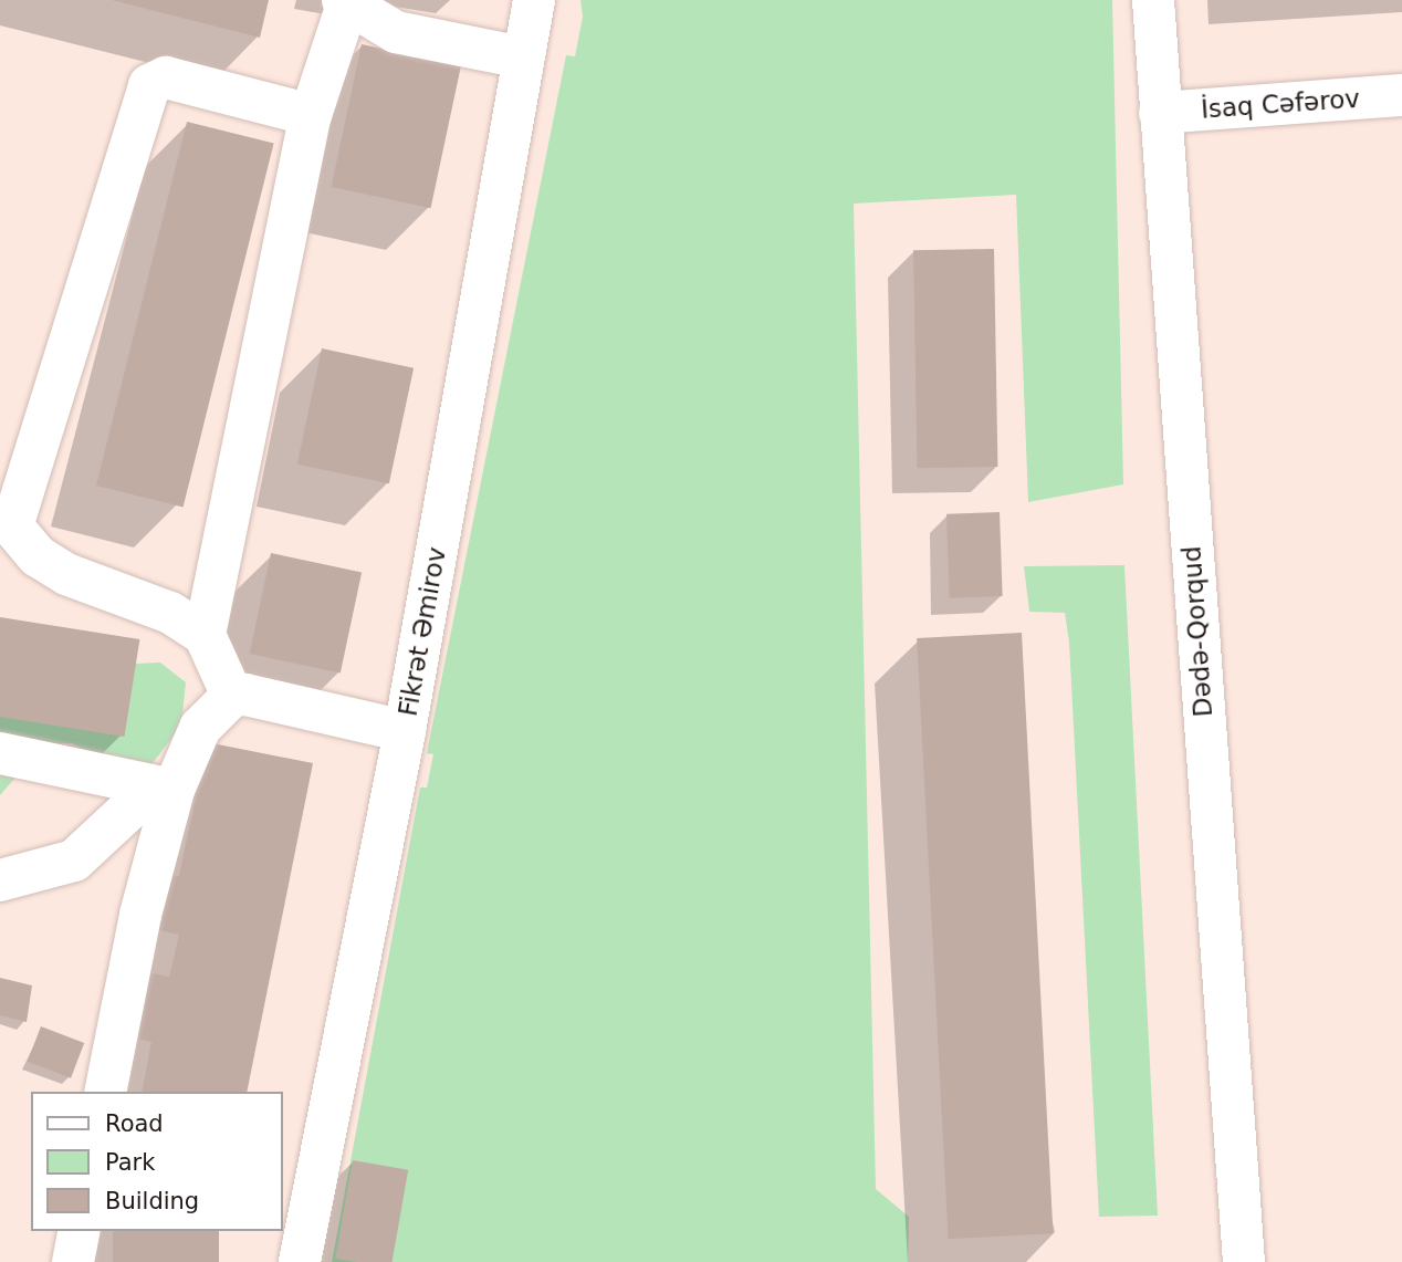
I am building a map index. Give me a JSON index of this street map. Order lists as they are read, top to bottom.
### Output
{
  "streets": {
    "street": ["İsaq Cəfərov", "Fikrət Əmirov", "Dədə-Qorqud"]
  },
  "crossings": [
    ["İsaq Cəfərov", "Dədə-Qorqud"]
  ],
  "legend": ["Road", "Park", "Building"]
}
